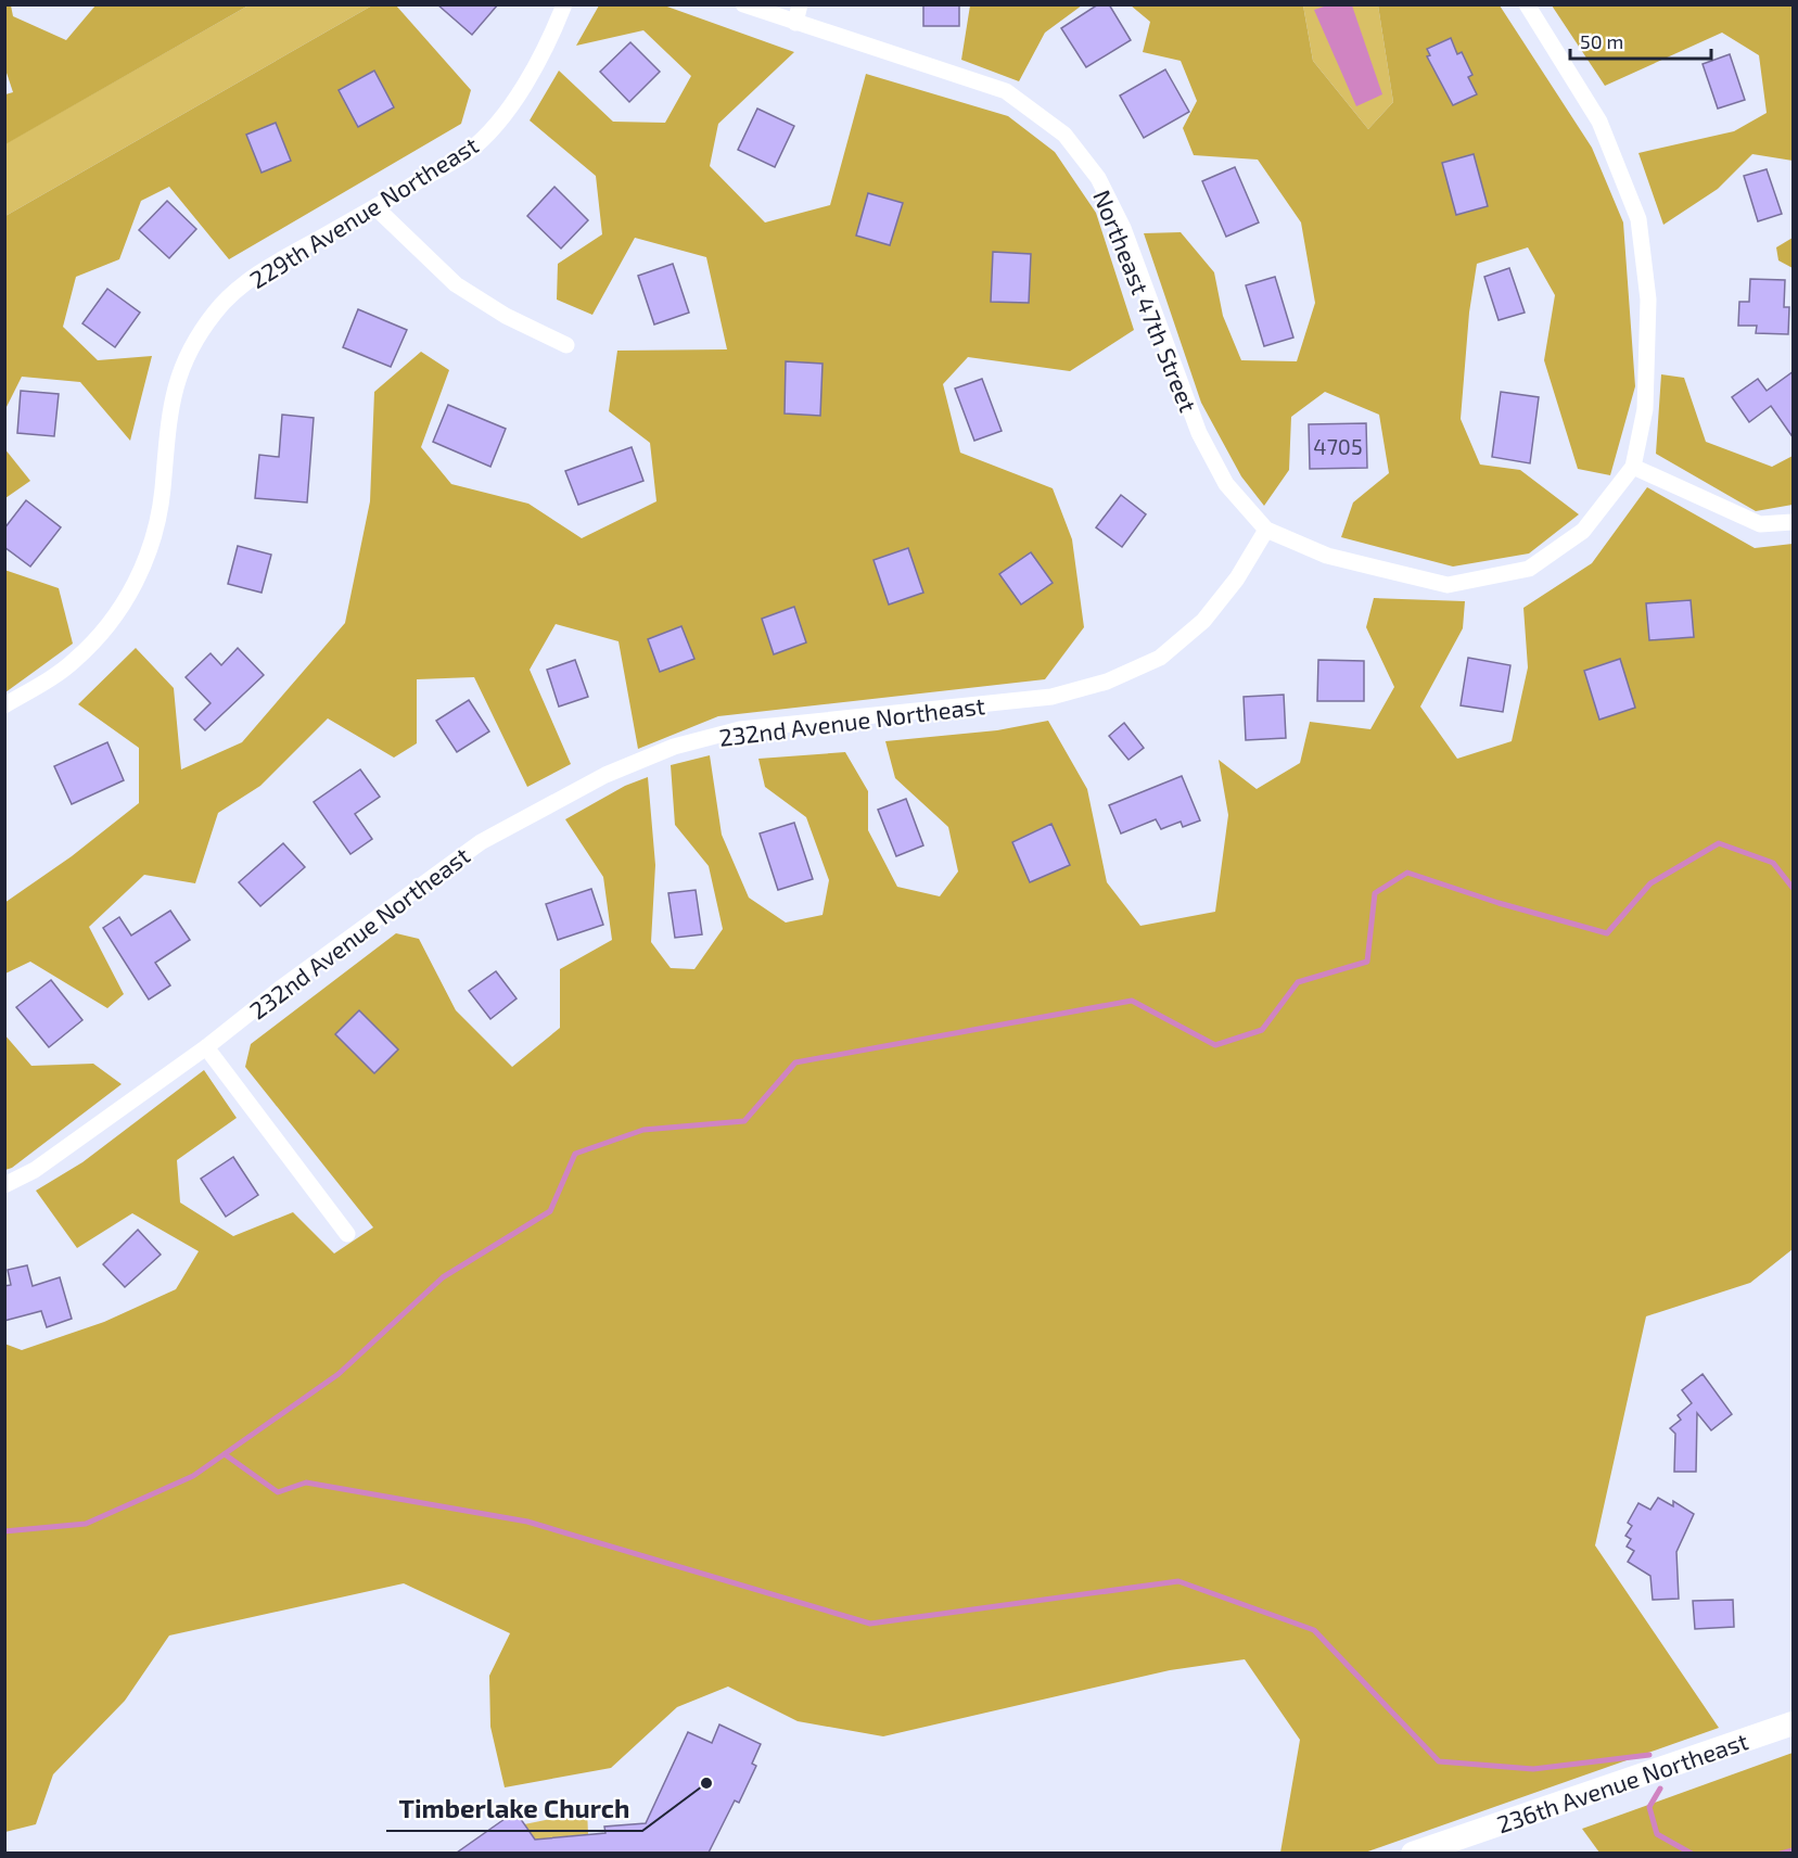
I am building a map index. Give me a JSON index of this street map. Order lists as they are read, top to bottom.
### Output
{
  "streets": {
    "street": [
      "229th Avenue Northeast",
      "Northeast 47th Street",
      "232nd Avenue Northeast",
      "236th Avenue Northeast"
    ]
  },
  "crossings": [
    ["Northeast 47th Street", "232nd Avenue Northeast"]
  ],
  "places": ["Timberlake Church"],
  "house_numbers": ["4705"],
  "scale_bar": "50 m"
}
